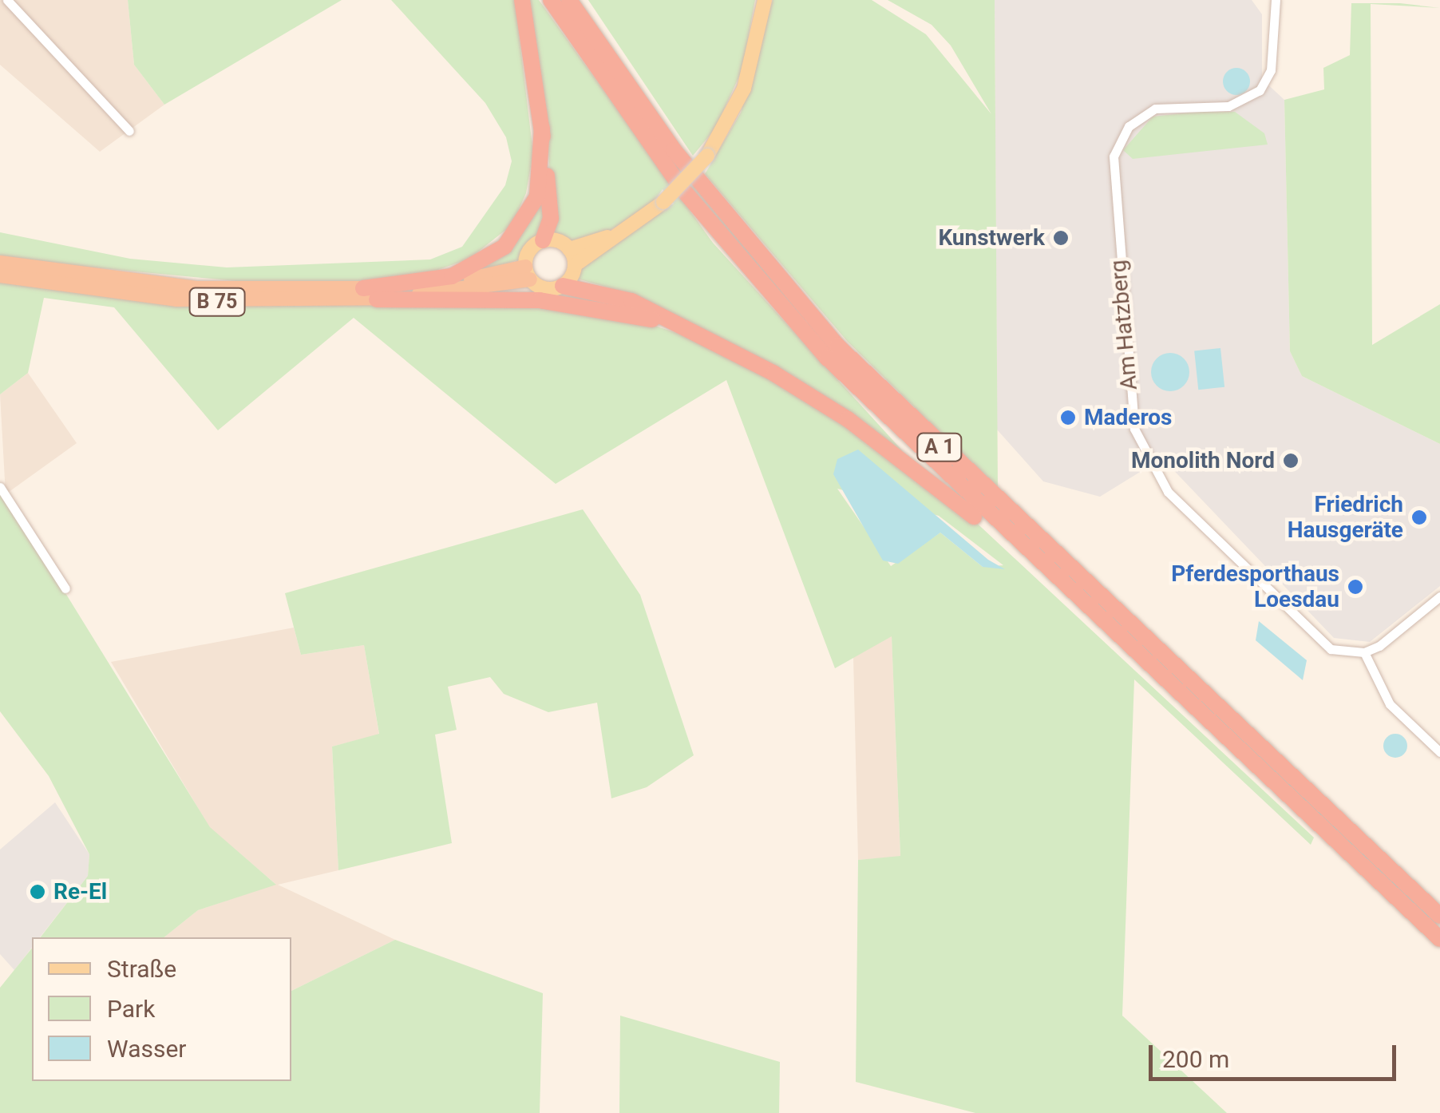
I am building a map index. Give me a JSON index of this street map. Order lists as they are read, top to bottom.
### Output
{
  "streets": {
    "highway": ["B 75", "A 1"],
    "street": ["Am Hatzberg"]
  },
  "places": [
    "Kunstwerk",
    "Maderos",
    "Monolith Nord",
    "Friedrich Hausgeräte",
    "Pferdesporthaus Loesdau",
    "Re-El"
  ],
  "legend": ["Straße", "Park", "Wasser"],
  "scale_bar": "200 m"
}
